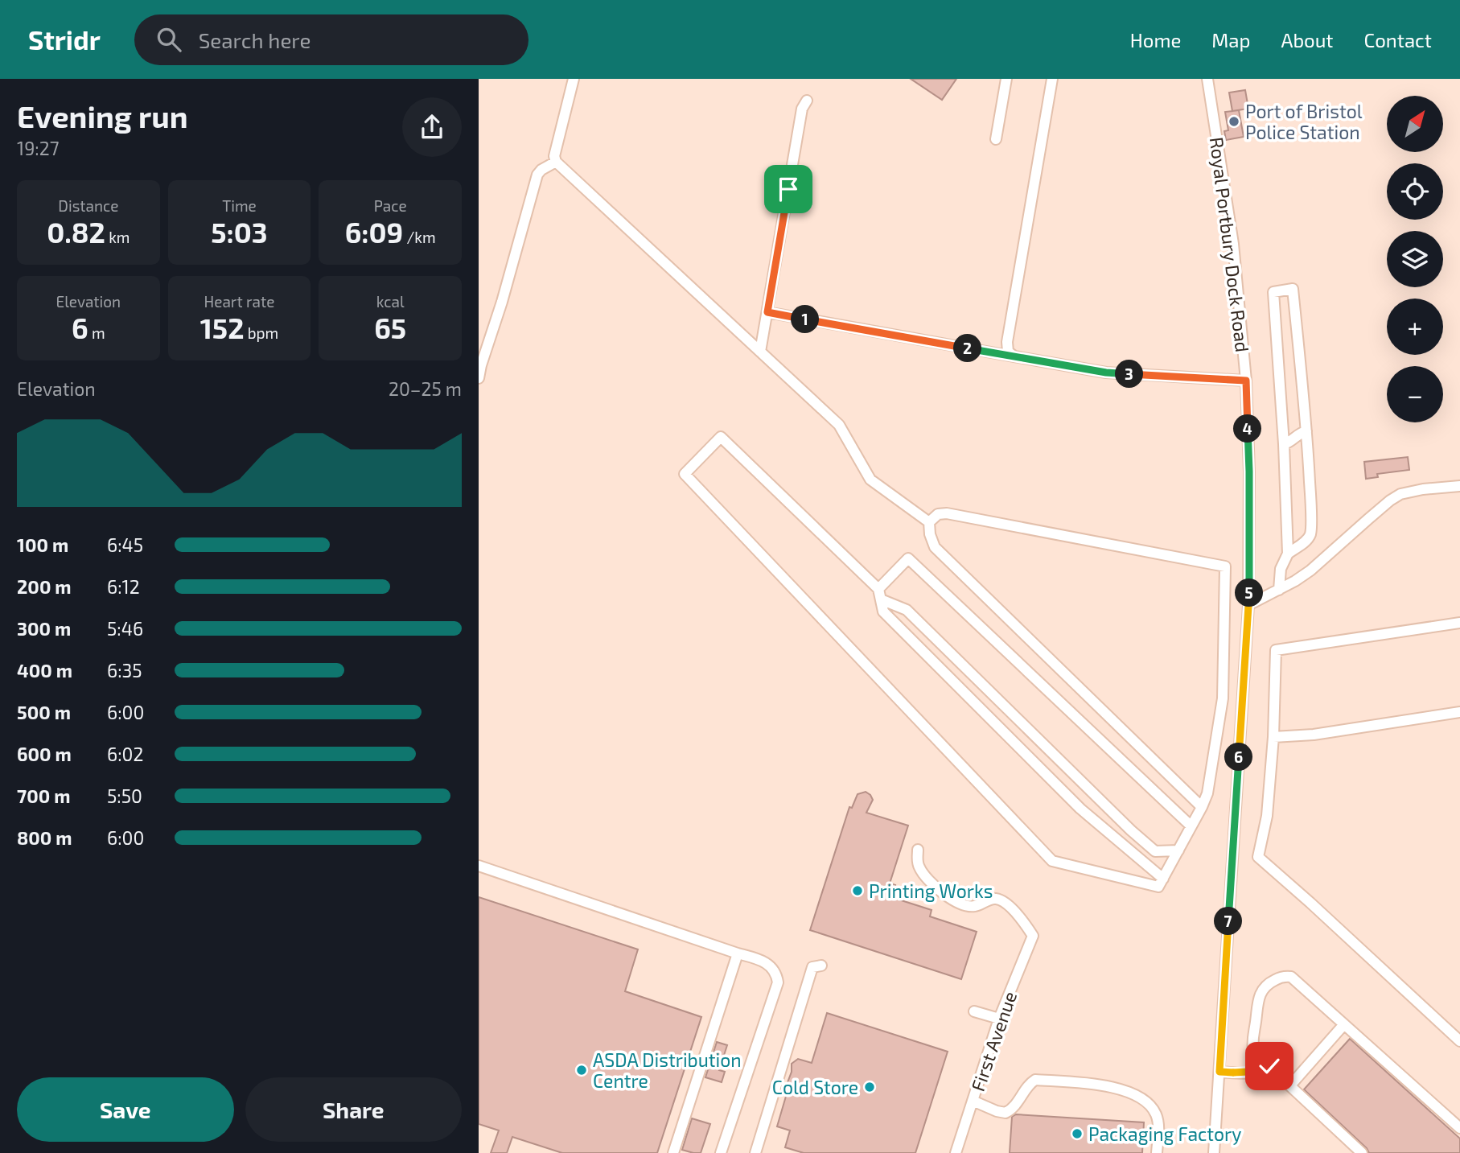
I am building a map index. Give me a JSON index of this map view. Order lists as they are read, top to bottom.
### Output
{
  "streets": {
    "street": ["Royal Portbury Dock Road", "First Avenue"]
  },
  "places": [
    "Port of Bristol Police Station",
    "Printing Works",
    "ASDA Distribution Centre",
    "Cold Store",
    "Packaging Factory"
  ],
  "north": "top right",
  "page": {
    "header": "Stridr",
    "search": "Search here",
    "nav": [
      "Home",
      "Map",
      "About",
      "Contact"
    ],
    "heading": ["Evening run", "19:27"],
    "map_buttons": ["+", "−"],
    "stats": [
      ["Distance", "0.82 km"],
      ["Time", "5:03"],
      ["Pace", "6:09 /km"],
      ["Elevation", "6 m"],
      ["Heart rate", "152 bpm"],
      ["kcal", "65"]
    ],
    "pins": [
      "1",
      "2",
      "3",
      "4",
      "5",
      "6",
      "7"
    ],
    "chart": ["Elevation", "20–25 m"],
    "list": [
      {
        "name": "100 m",
        "note": "6:45"
      },
      {
        "name": "200 m",
        "note": "6:12"
      },
      {
        "name": "300 m",
        "note": "5:46"
      },
      {
        "name": "400 m",
        "note": "6:35"
      },
      {
        "name": "500 m",
        "note": "6:00"
      },
      {
        "name": "600 m",
        "note": "6:02"
      },
      {
        "name": "700 m",
        "note": "5:50"
      },
      {
        "name": "800 m",
        "note": "6:00"
      }
    ],
    "buttons": ["Save", "Share"]
  }
}
